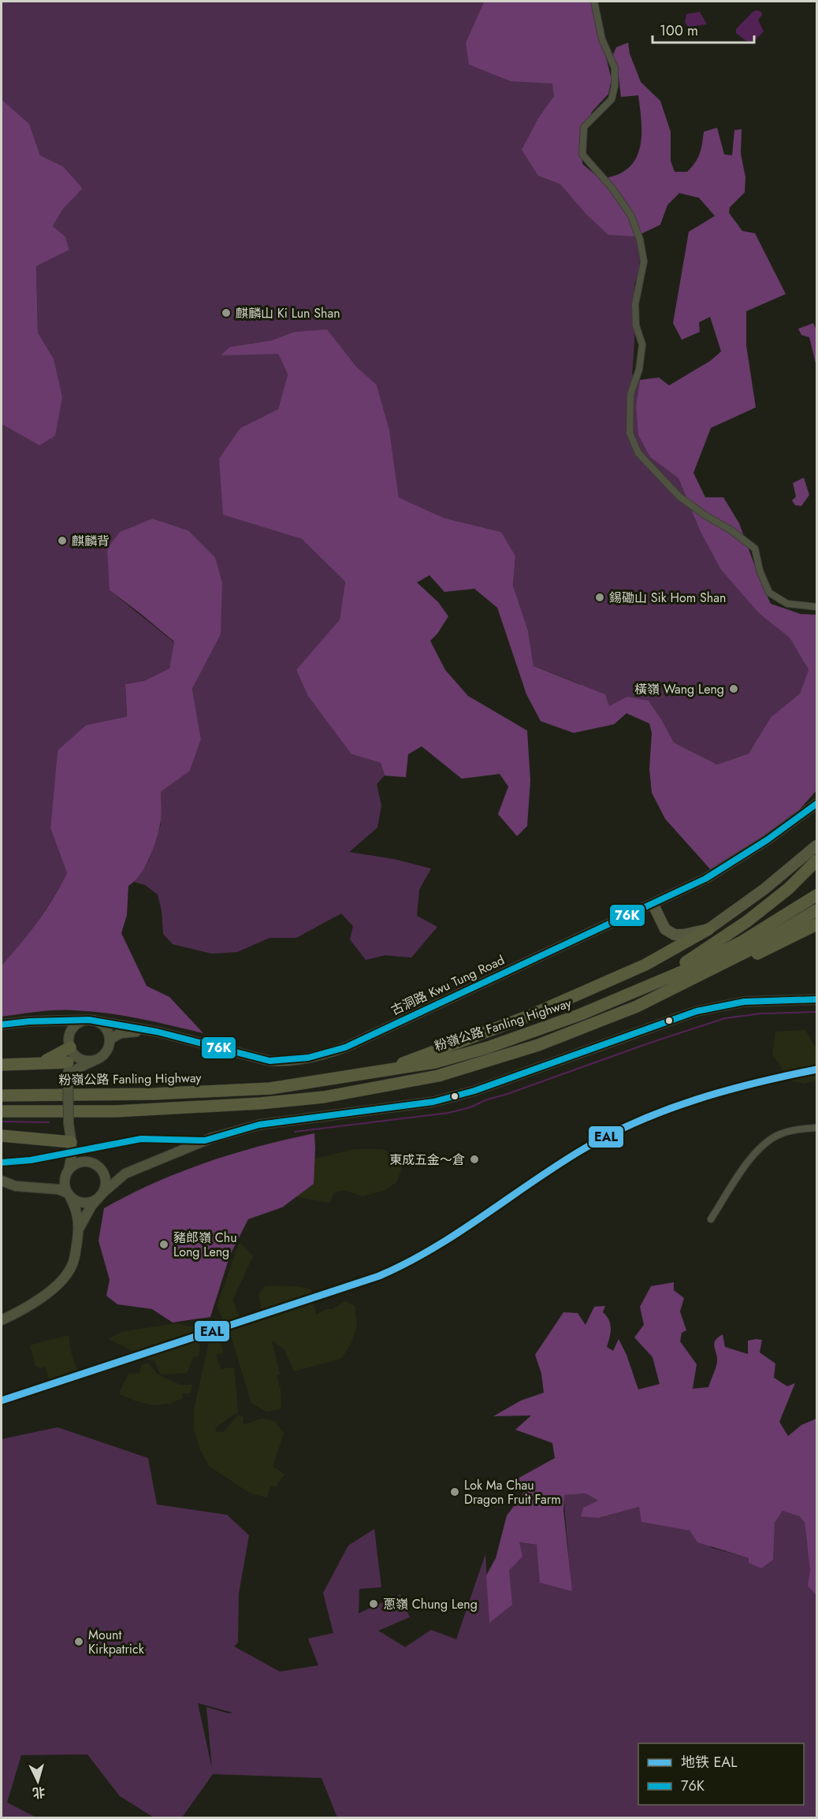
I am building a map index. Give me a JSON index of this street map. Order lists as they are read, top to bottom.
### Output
{
  "streets": {
    "highway": ["粉嶺公路 Fanling Highway"],
    "street": ["古洞路 Kwu Tung Road"]
  },
  "places": [
    "麒麟山 Ki Lun Shan",
    "麒麟背",
    "錫磡山 Sik Hom Shan",
    "橫嶺 Wang Leng",
    "東成五金～倉",
    "豬郎嶺 Chu Long Leng",
    "Lok Ma Chau Dragon Fruit Farm",
    "蔥嶺 Chung Leng",
    "Mount Kirkpatrick"
  ],
  "lines": ["transit line 76K", "metro line EAL"],
  "legend": ["地铁 EAL", "76K"],
  "scale_bar": "100 m",
  "north": "bottom"
}
